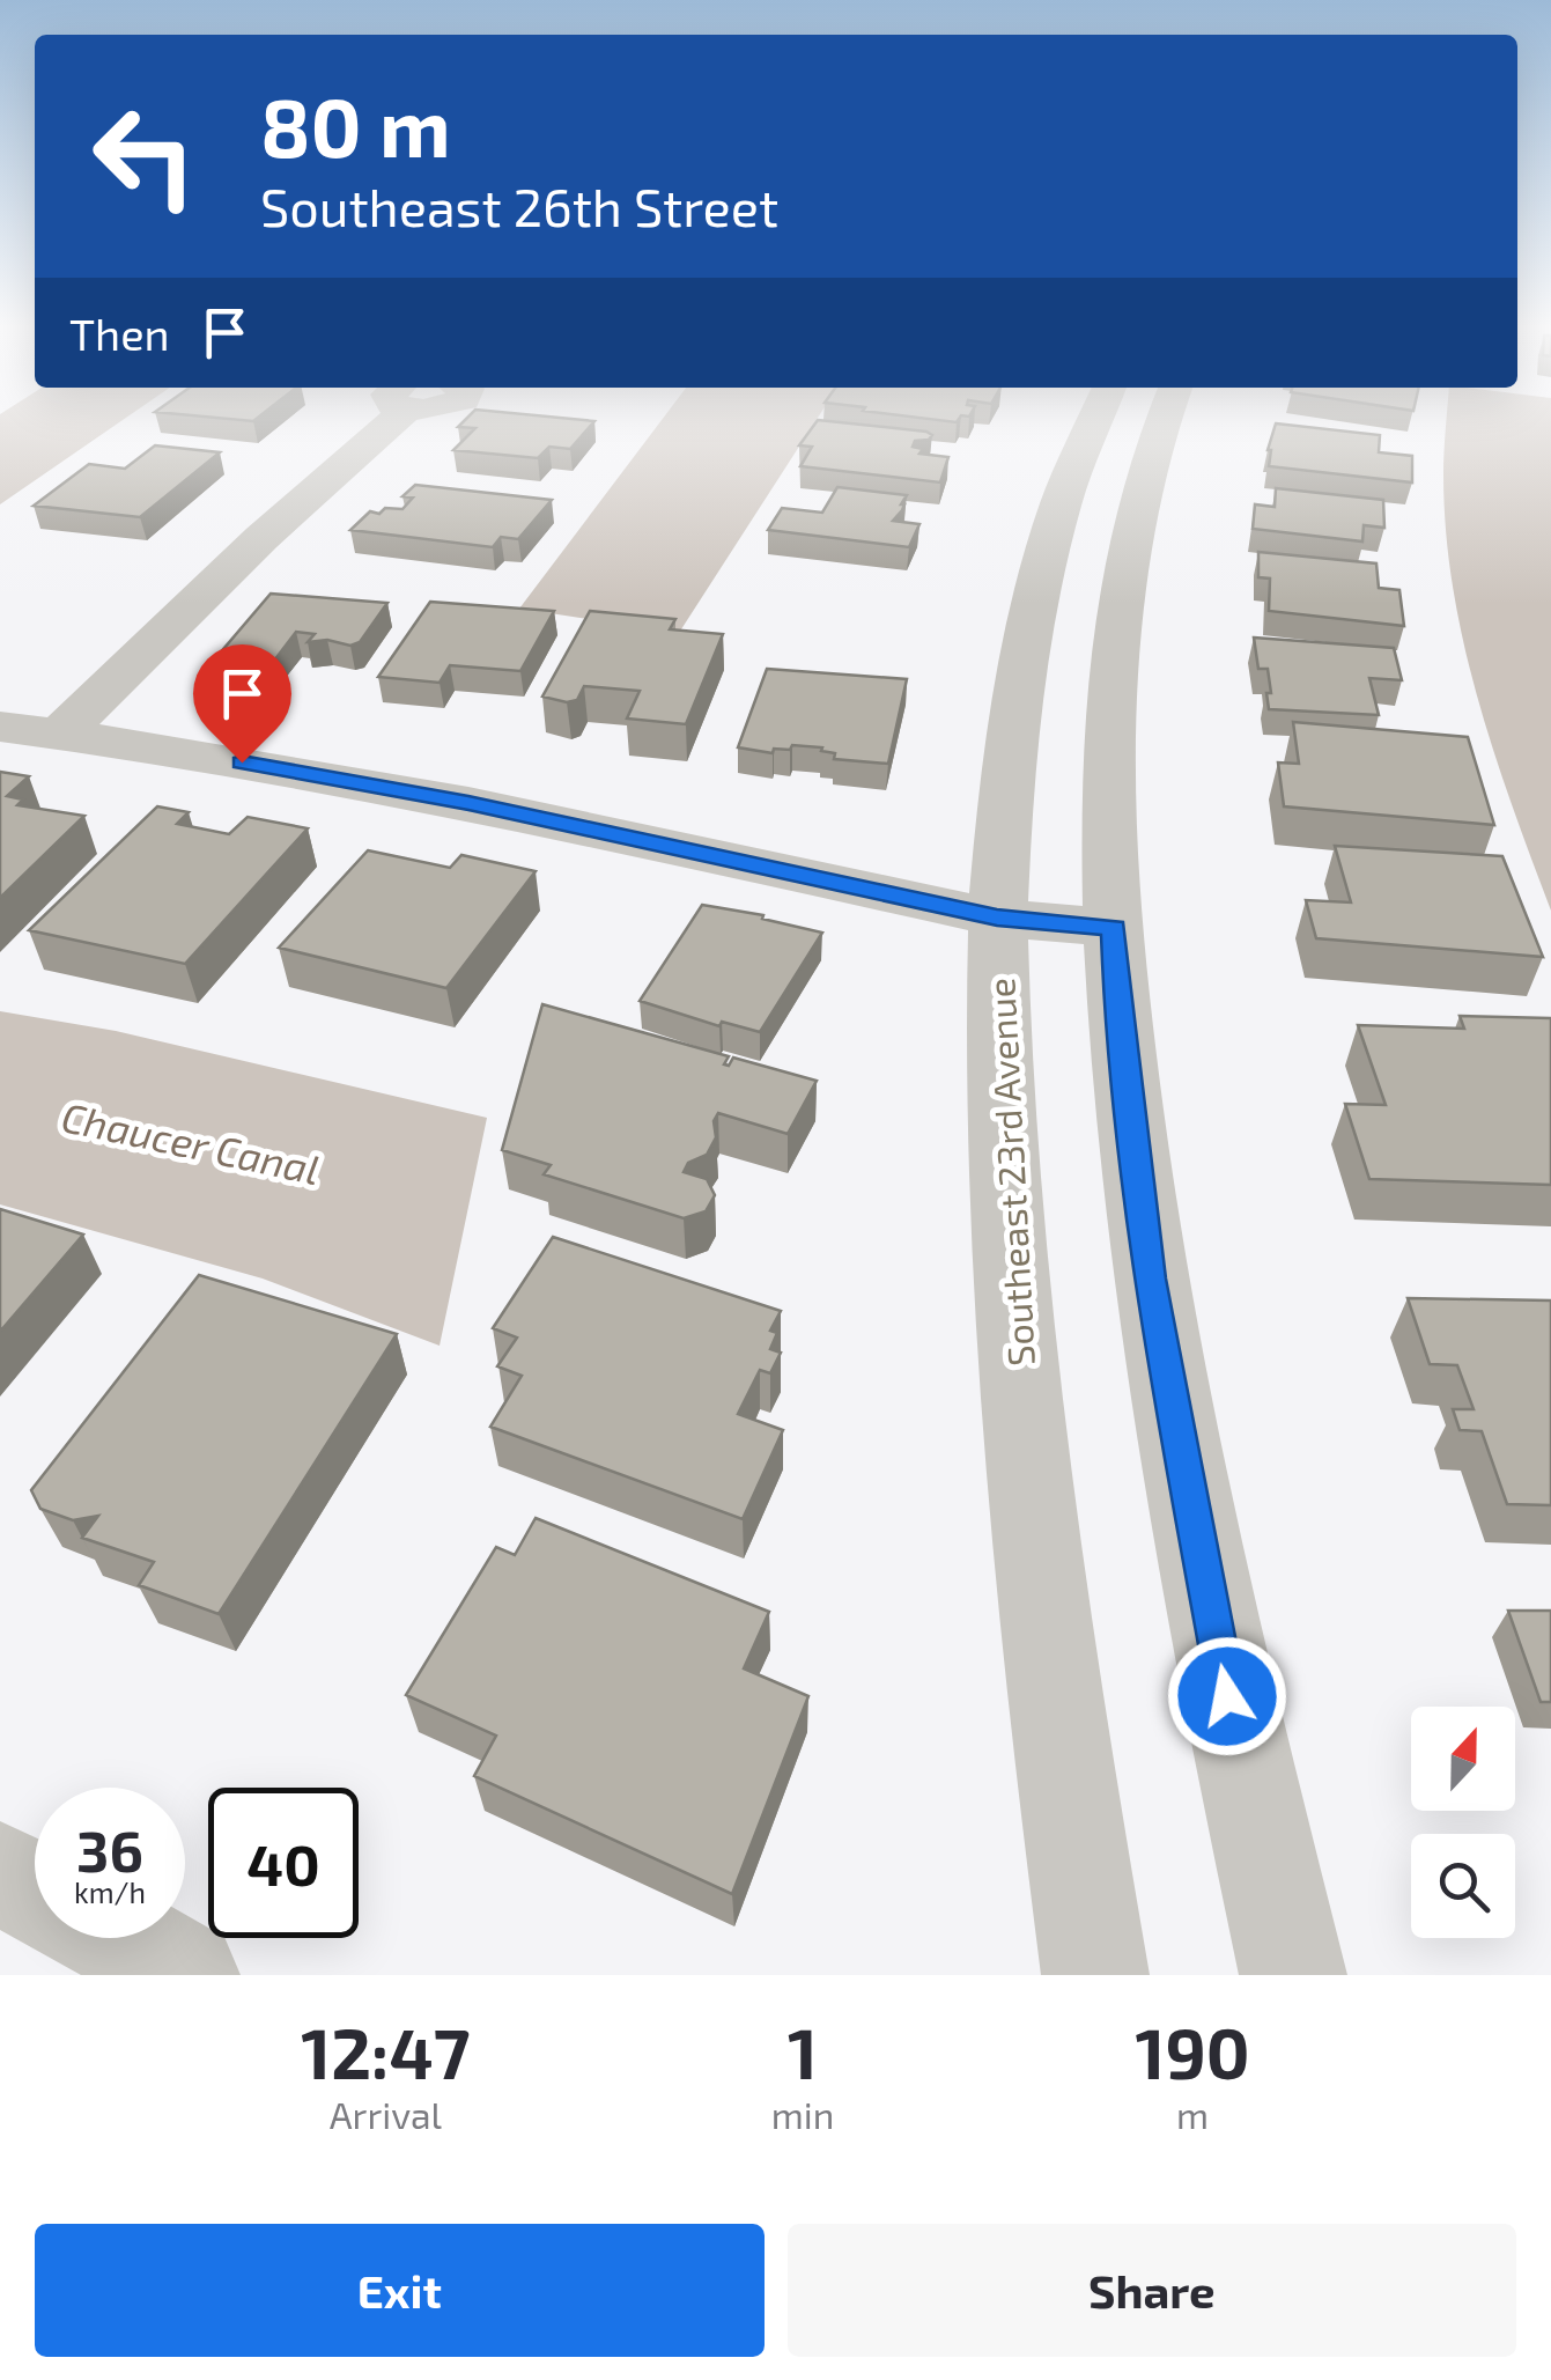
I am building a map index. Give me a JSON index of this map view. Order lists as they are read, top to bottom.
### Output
{
  "streets": {
    "street": ["Southeast 23rd Avenue"]
  },
  "water": ["Chaucer Canal"],
  "north": "top",
  "page": {
    "turn": ["80 m", "Southeast 26th Street"],
    "then": "Then",
    "speed": "36 km/h",
    "limit": "40",
    "eta": [
      "12:47",
      "Arrival",
      "1",
      "min",
      "190",
      "m"
    ],
    "buttons": ["Exit", "Share"]
  }
}
